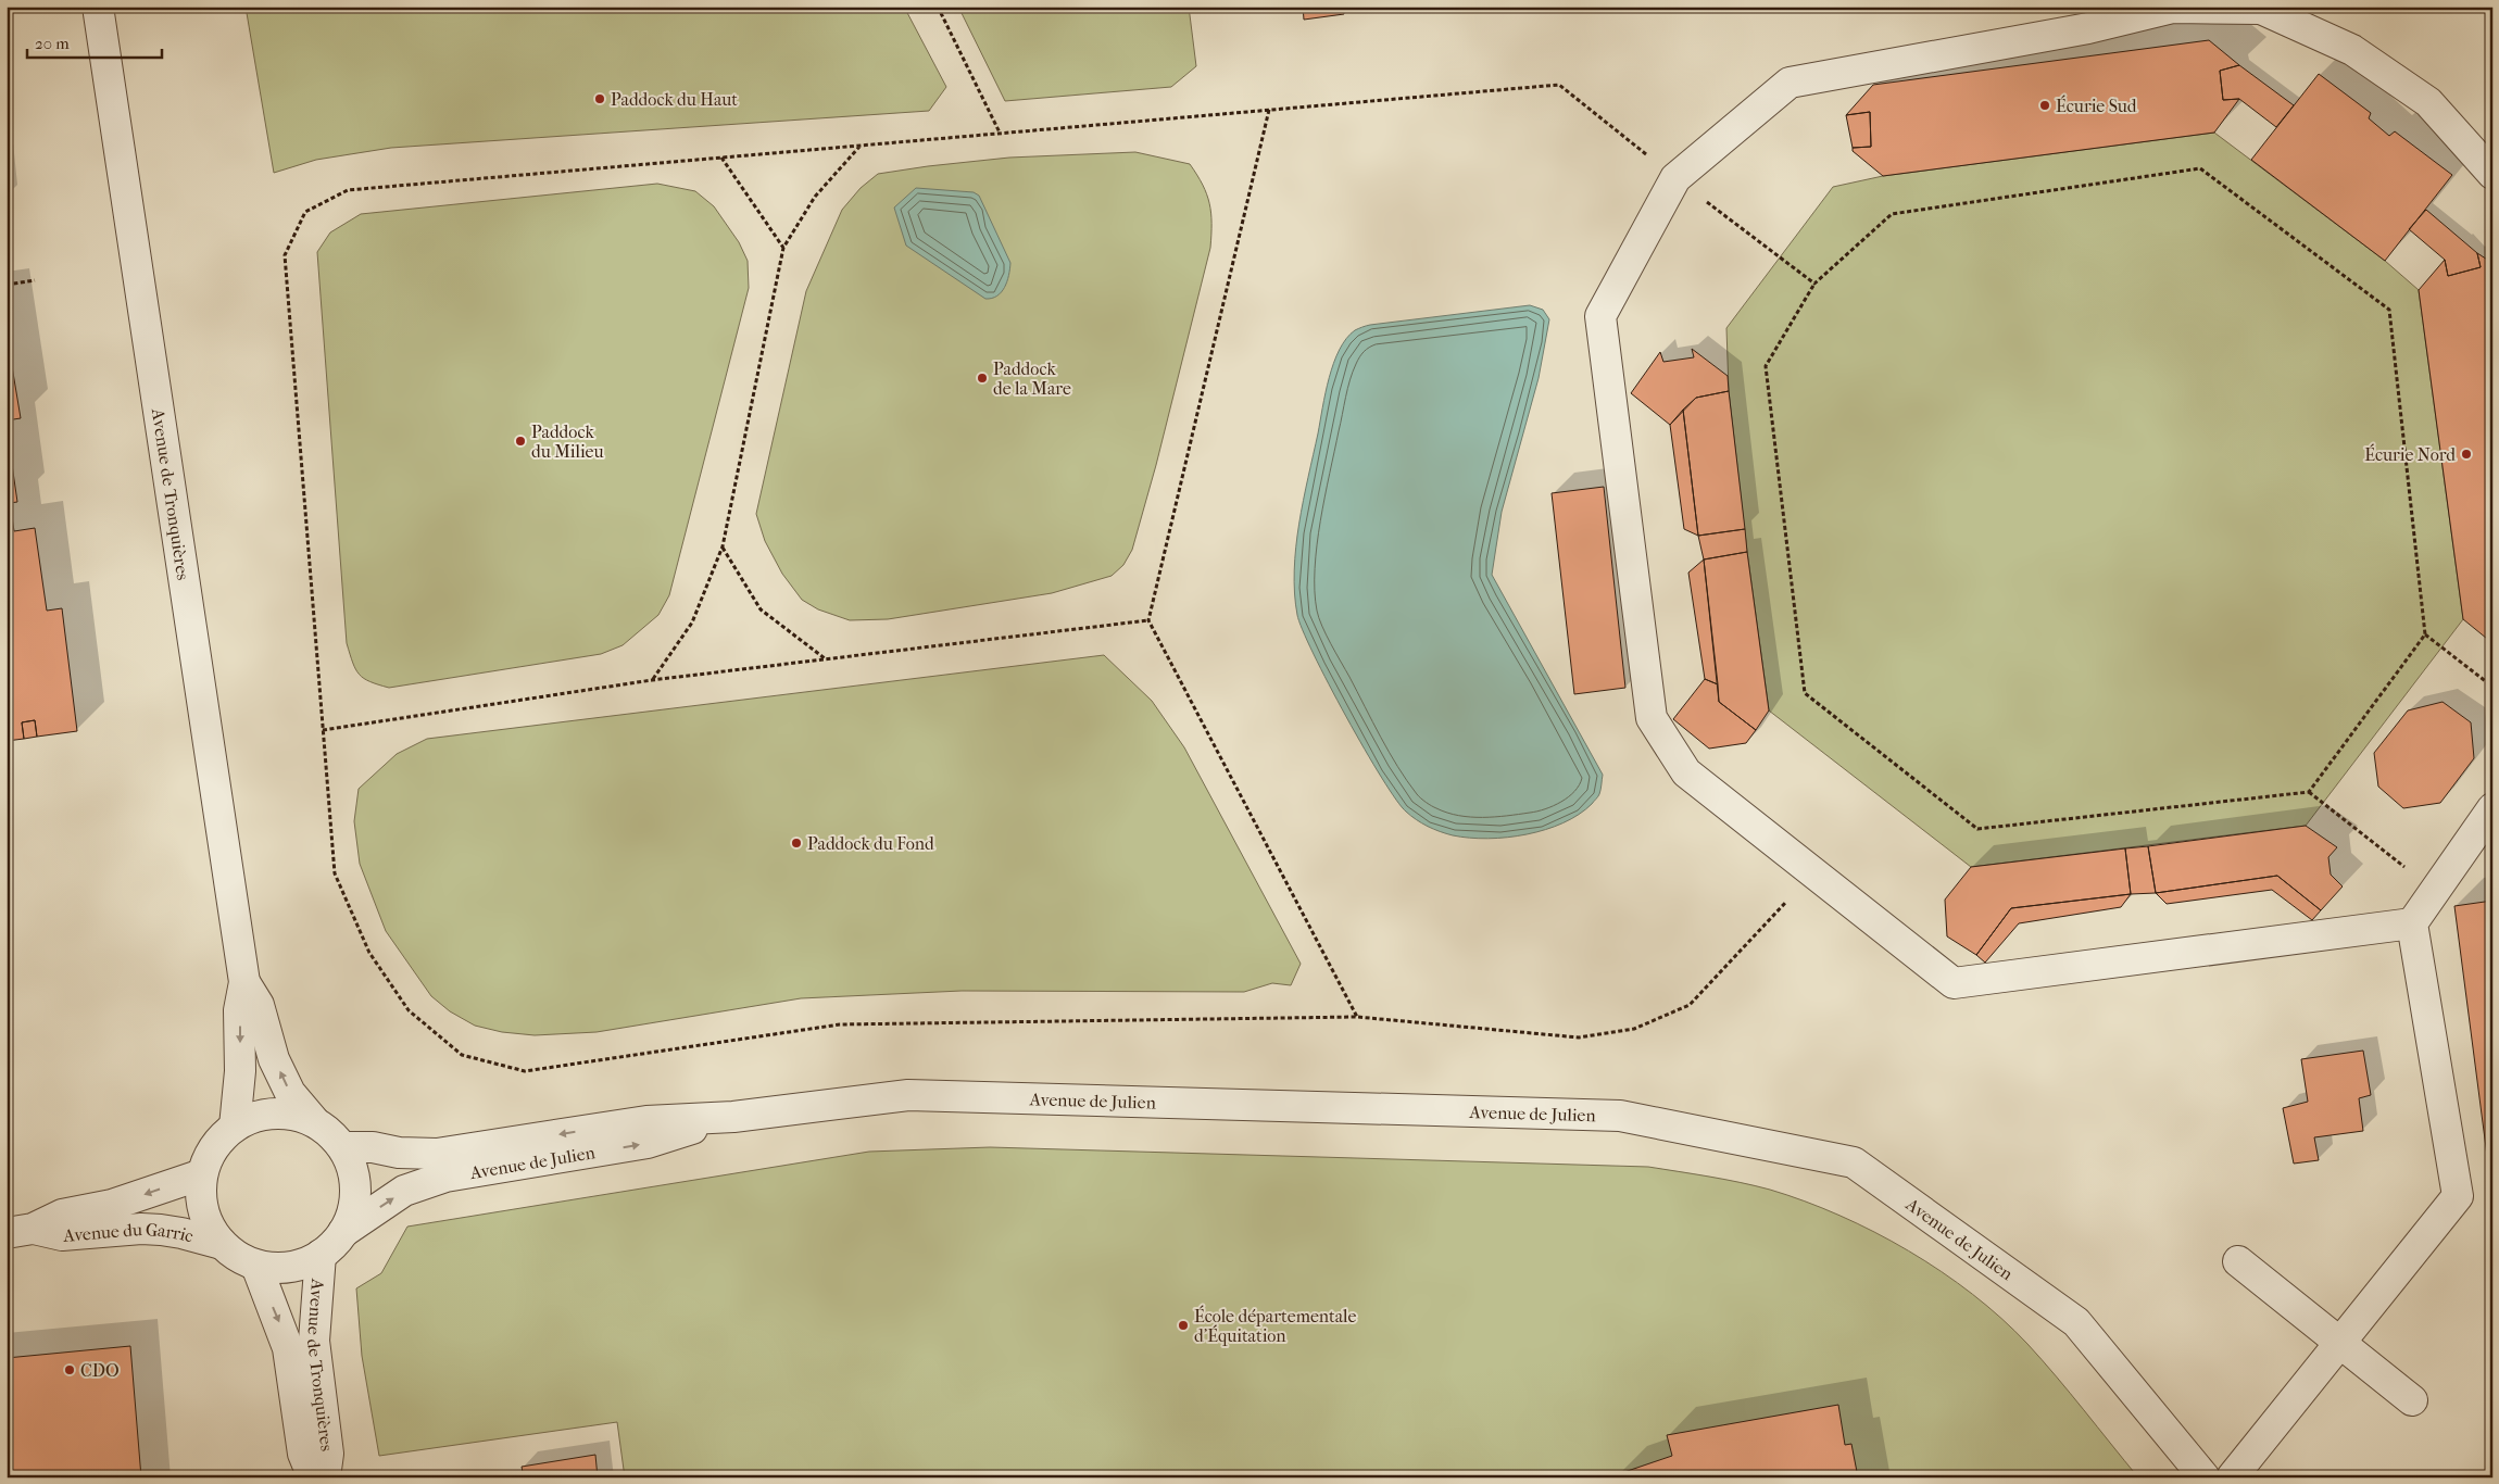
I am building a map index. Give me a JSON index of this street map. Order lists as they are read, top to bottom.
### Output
{
  "streets": {
    "street": ["Avenue de Tronquières", "Avenue de Julien", "Avenue du Garric"]
  },
  "crossings": [
    ["Avenue de Tronquières", "Avenue de Julien"],
    ["Avenue de Tronquières", "Avenue du Garric"],
    ["Avenue de Julien", "Avenue du Garric"]
  ],
  "places": [
    "Paddock du Haut",
    "Écurie Sud",
    "Paddock de la Mare",
    "Paddock du Milieu",
    "Écurie Nord",
    "Paddock du Fond",
    "École départementale d'Équitation",
    "CDO"
  ],
  "scale_bar": "20 m"
}
